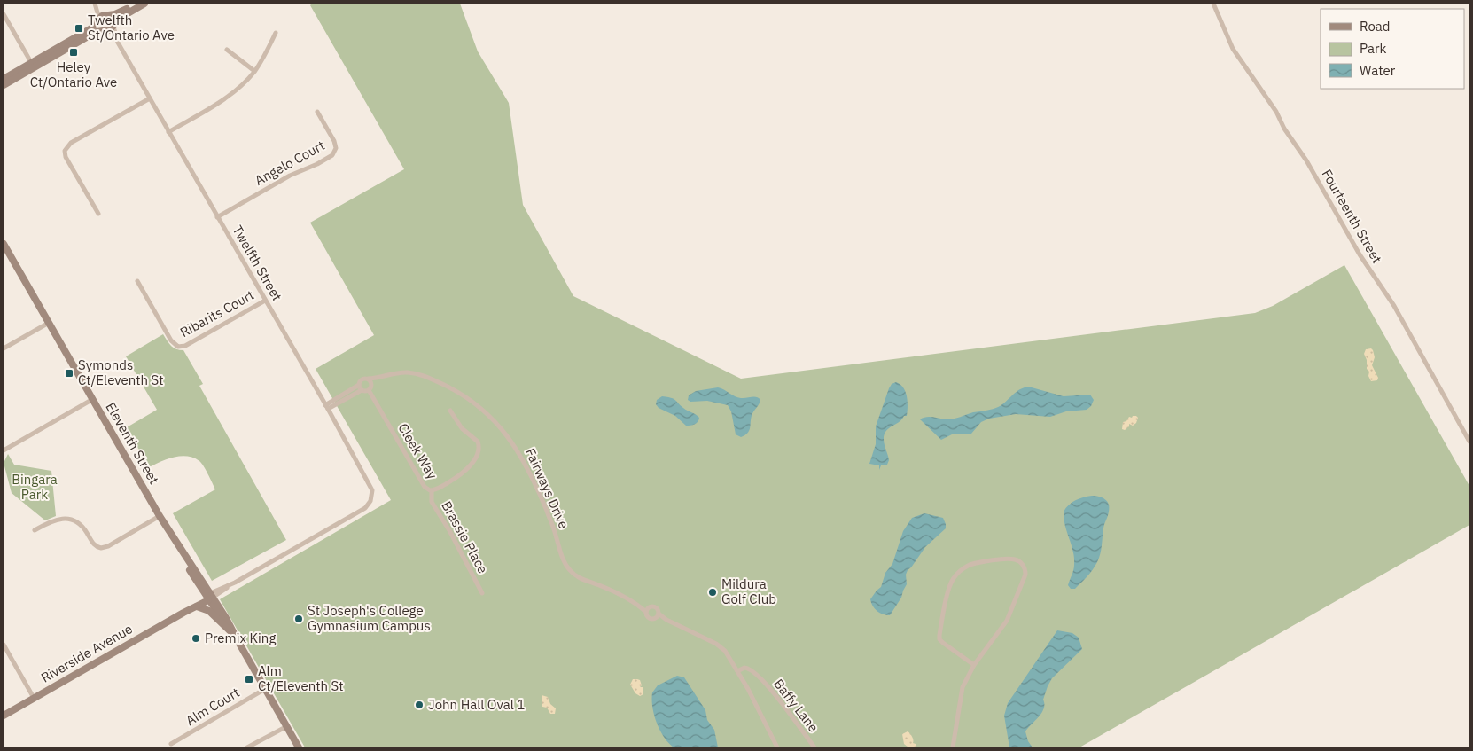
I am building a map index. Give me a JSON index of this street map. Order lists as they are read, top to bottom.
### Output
{
  "streets": {
    "main road": ["Eleventh Street", "Riverside Avenue"],
    "street": [
      "Angelo Court",
      "Fourteenth Street",
      "Twelfth Street",
      "Ribarits Court",
      "Cleek Way",
      "Fairways Drive",
      "Brassie Place",
      "Baffy Lane",
      "Alm Court"
    ]
  },
  "crossings": [
    ["Angelo Court", "Twelfth Street"],
    ["Twelfth Street", "Ribarits Court"],
    ["Twelfth Street", "Riverside Avenue"],
    ["Eleventh Street", "Riverside Avenue"],
    ["Eleventh Street", "Alm Court"],
    ["Cleek Way", "Fairways Drive"],
    ["Cleek Way", "Brassie Place"]
  ],
  "parks": ["Bingara Park"],
  "places": {
    "transit": [
      "Twelfth St/Ontario Ave",
      "Heley Ct/Ontario Ave",
      "Symonds Ct/Eleventh St",
      "Alm Ct/Eleventh St"
    ],
    "other": [
      "Mildura Golf Club",
      "St Joseph's College Gymnasium Campus",
      "Premix King",
      "John Hall Oval 1"
    ]
  },
  "legend": ["Road", "Park", "Water"]
}
